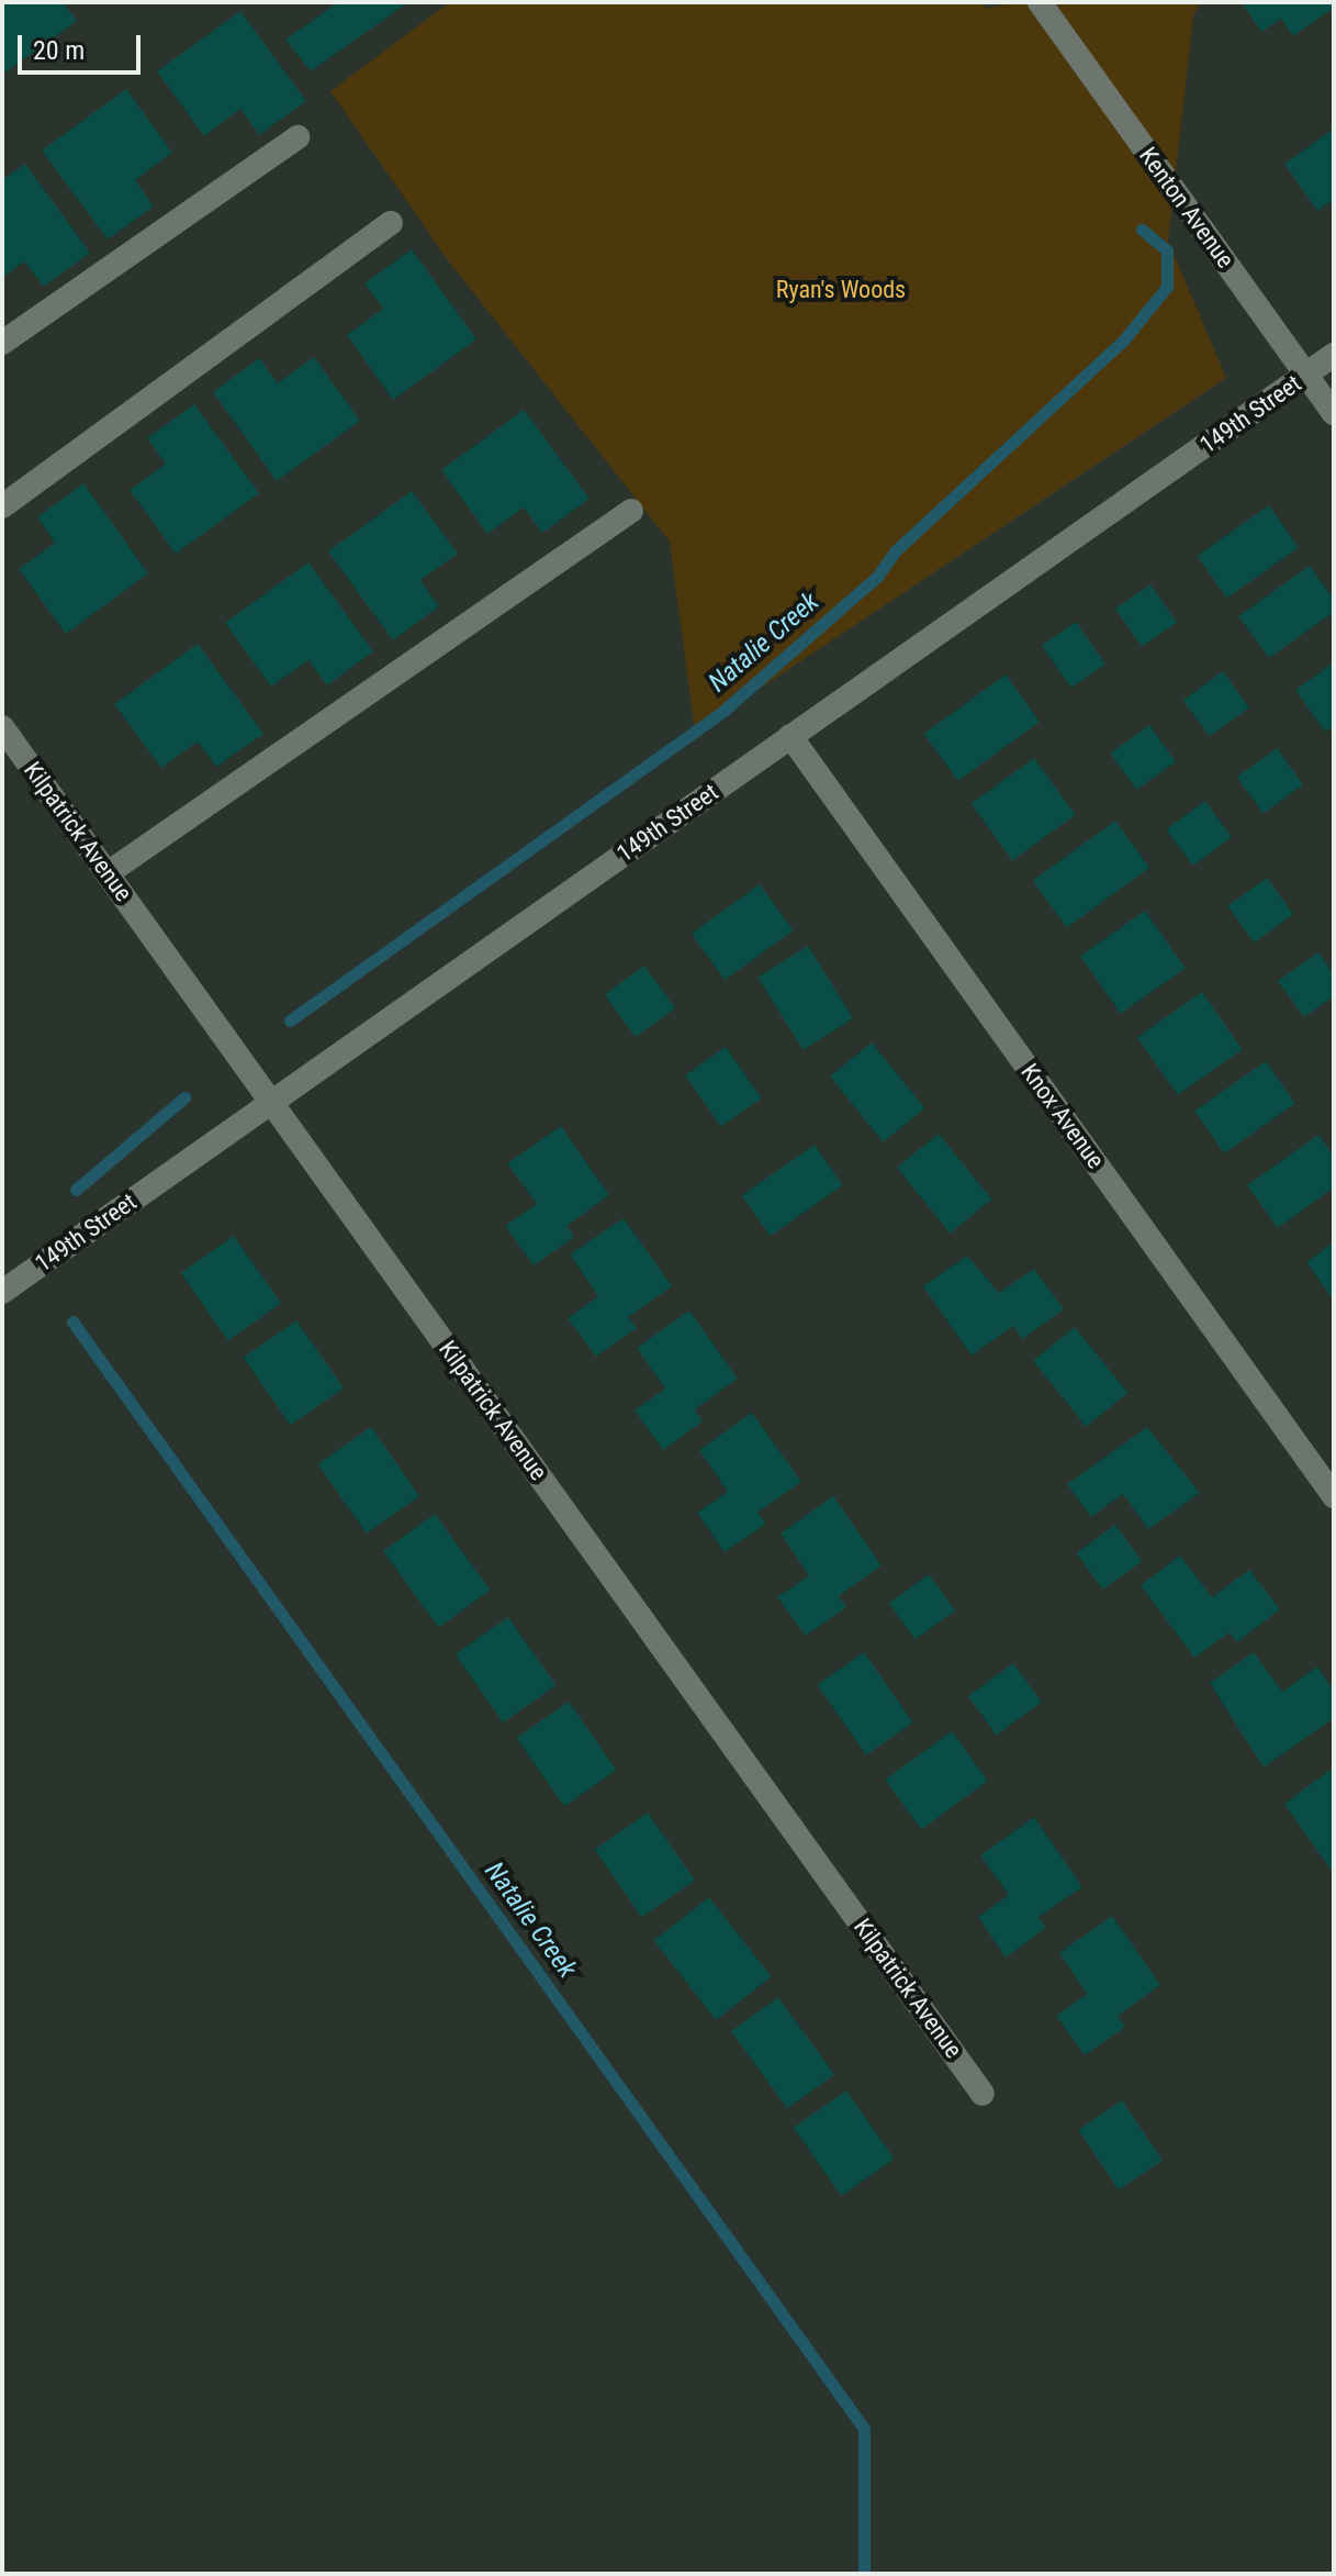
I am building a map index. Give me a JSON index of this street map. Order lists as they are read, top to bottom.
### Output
{
  "streets": {
    "street": [
      "Kenton Avenue",
      "149th Street",
      "Kilpatrick Avenue",
      "Knox Avenue"
    ]
  },
  "crossings": [
    ["Kenton Avenue", "149th Street"],
    ["149th Street", "Kilpatrick Avenue"],
    ["149th Street", "Knox Avenue"]
  ],
  "water": ["Natalie Creek"],
  "parks": ["Ryan's Woods"],
  "scale_bar": "20 m"
}
